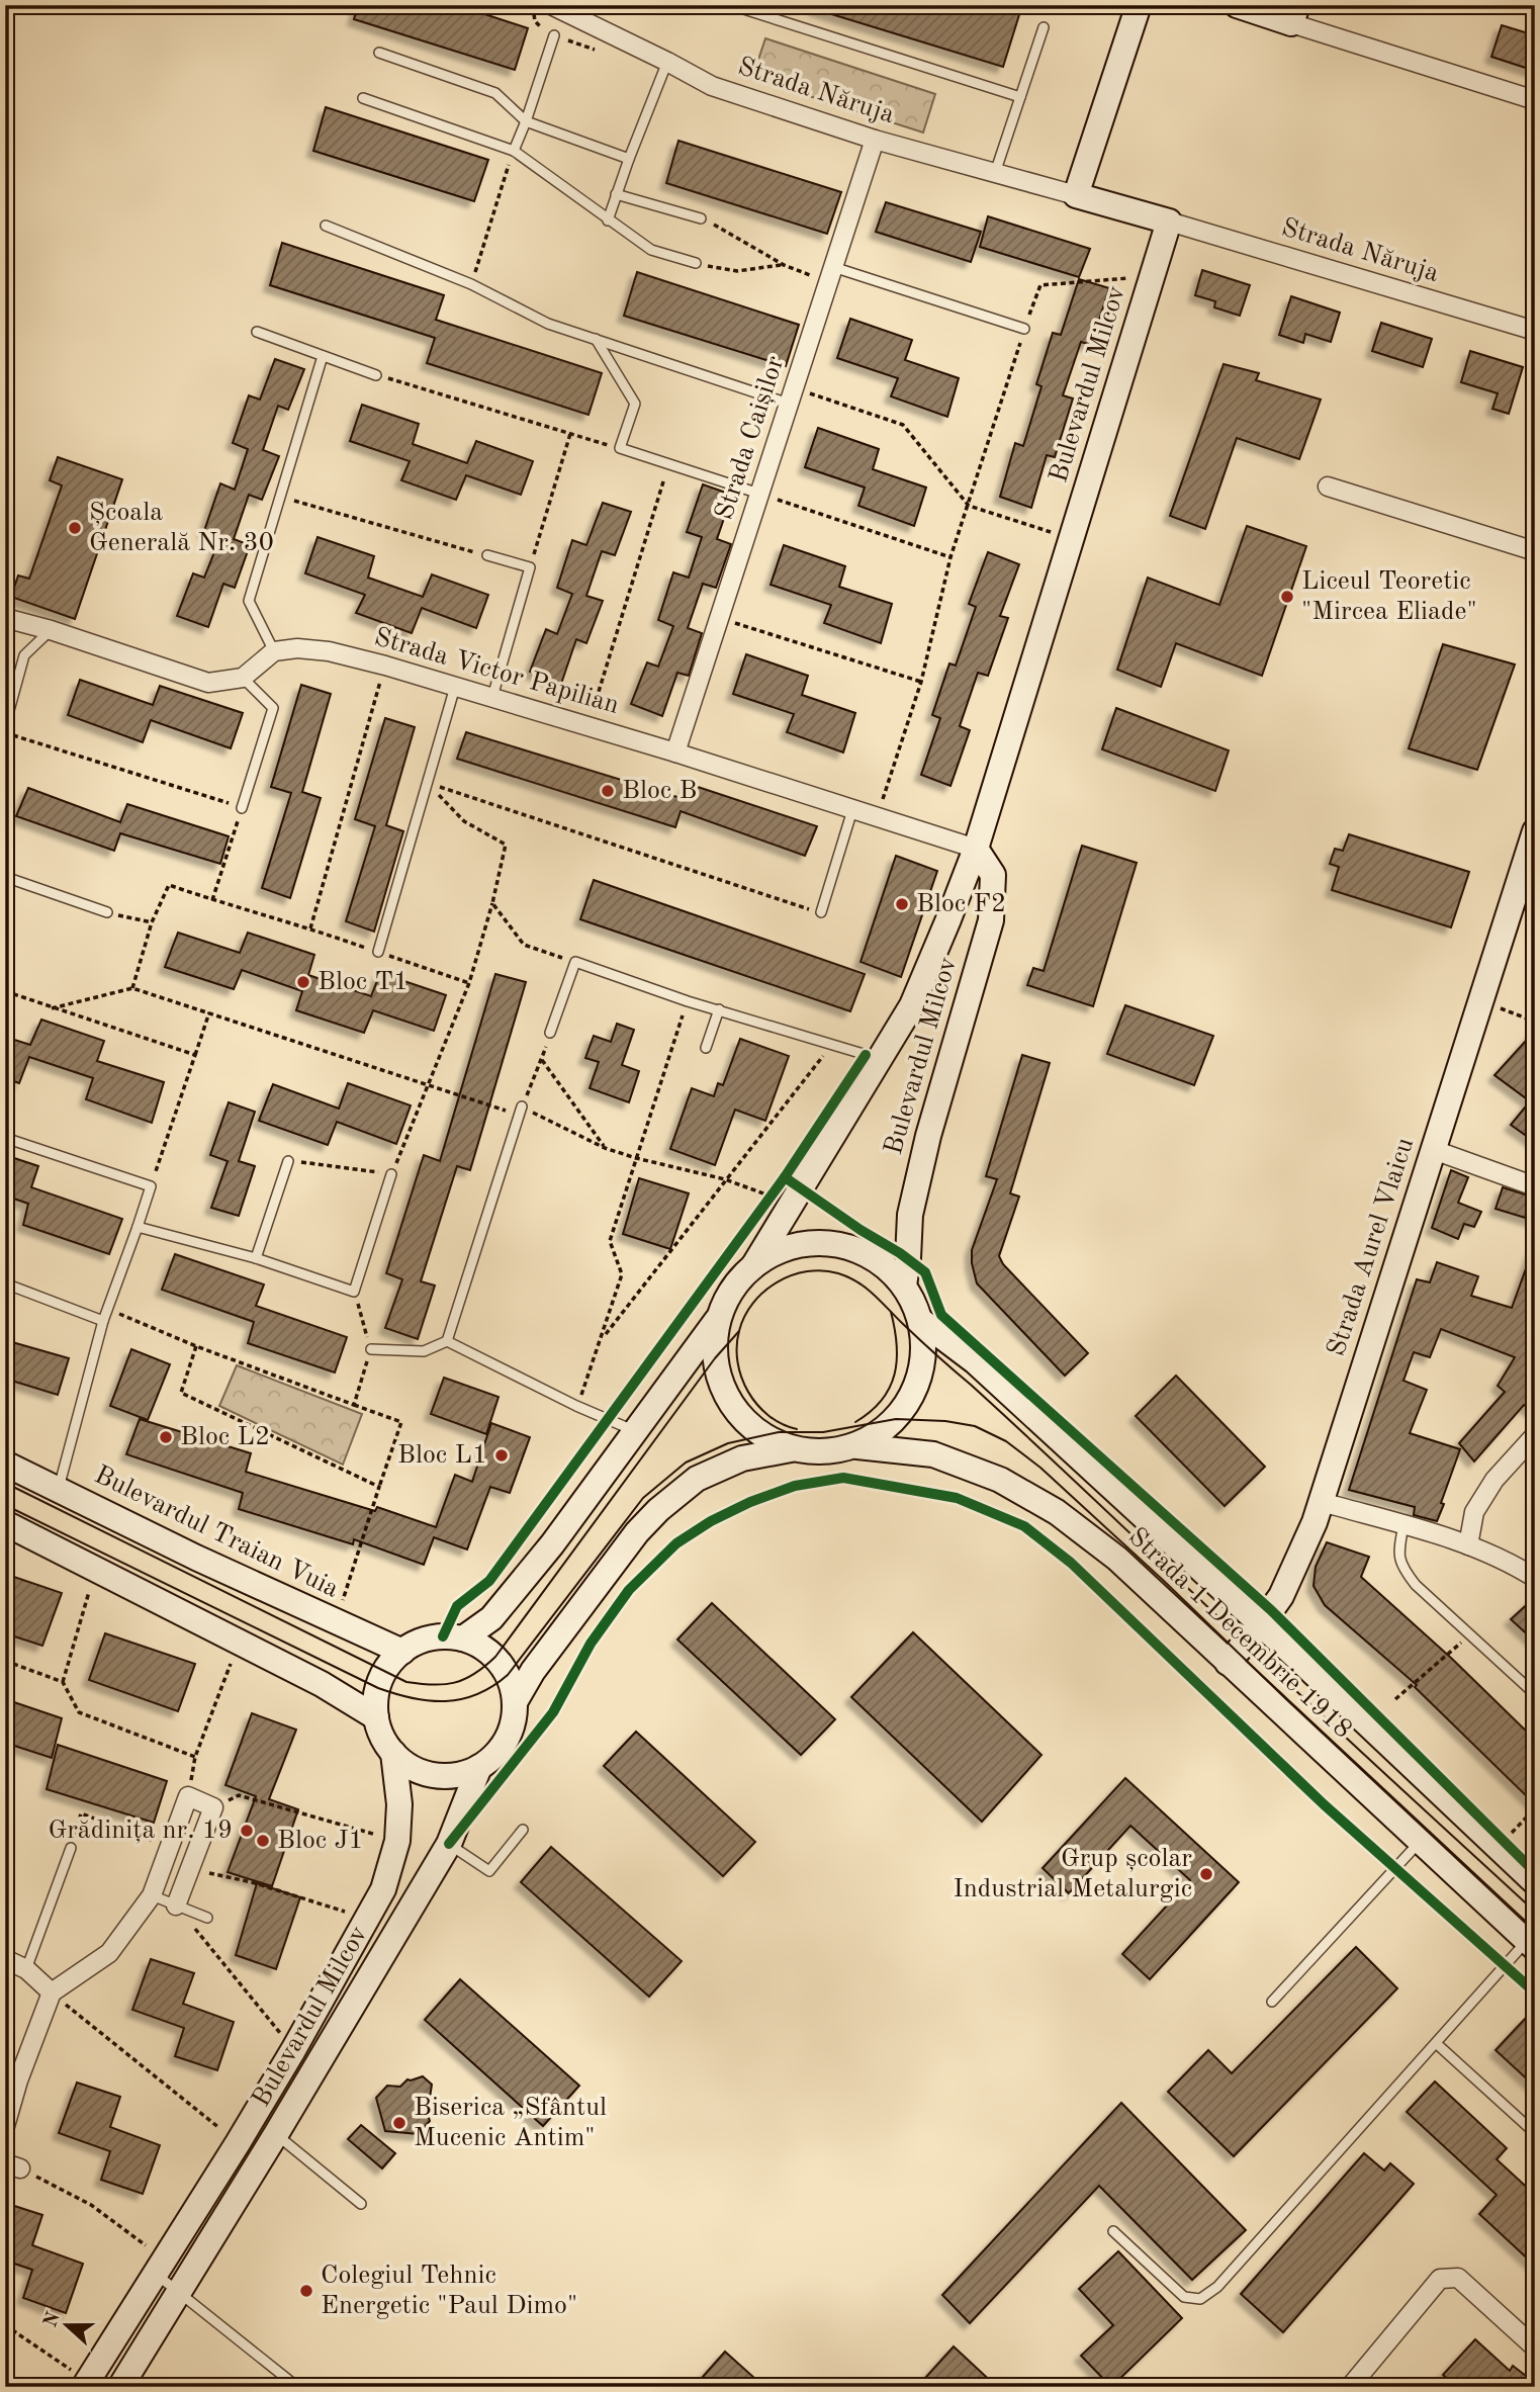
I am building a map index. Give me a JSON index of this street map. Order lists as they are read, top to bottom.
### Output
{
  "streets": {
    "main road": [
      "Bulevardul Milcov",
      "Strada Aurel Vlaicu",
      "Bulevardul Traian Vuia",
      "Strada 1 Decembrie 1918"
    ],
    "street": ["Strada Năruja", "Strada Caișilor", "Strada Victor Papilian"]
  },
  "crossings": [
    ["Strada Năruja", "Bulevardul Milcov"],
    ["Strada Năruja", "Strada Caișilor"],
    ["Bulevardul Milcov", "Strada Victor Papilian"],
    ["Bulevardul Milcov", "Bulevardul Traian Vuia"],
    ["Bulevardul Milcov", "Strada 1 Decembrie 1918"],
    ["Strada Caișilor", "Strada Victor Papilian"],
    ["Strada Aurel Vlaicu", "Strada 1 Decembrie 1918"]
  ],
  "places": [
    "Școala Generală Nr. 30",
    "Liceul Teoretic \"Mircea Eliade\"",
    "Bloc B",
    "Bloc F2",
    "Bloc T1",
    "Bloc L2",
    "Bloc L1",
    "Grădinița nr. 19",
    "Bloc J1",
    "Grup școlar Industrial Metalurgic",
    "Biserica „Sfântul Mucenic Antim\"",
    "Colegiul Tehnic Energetic \"Paul Dimo\""
  ],
  "north": "left"
}
